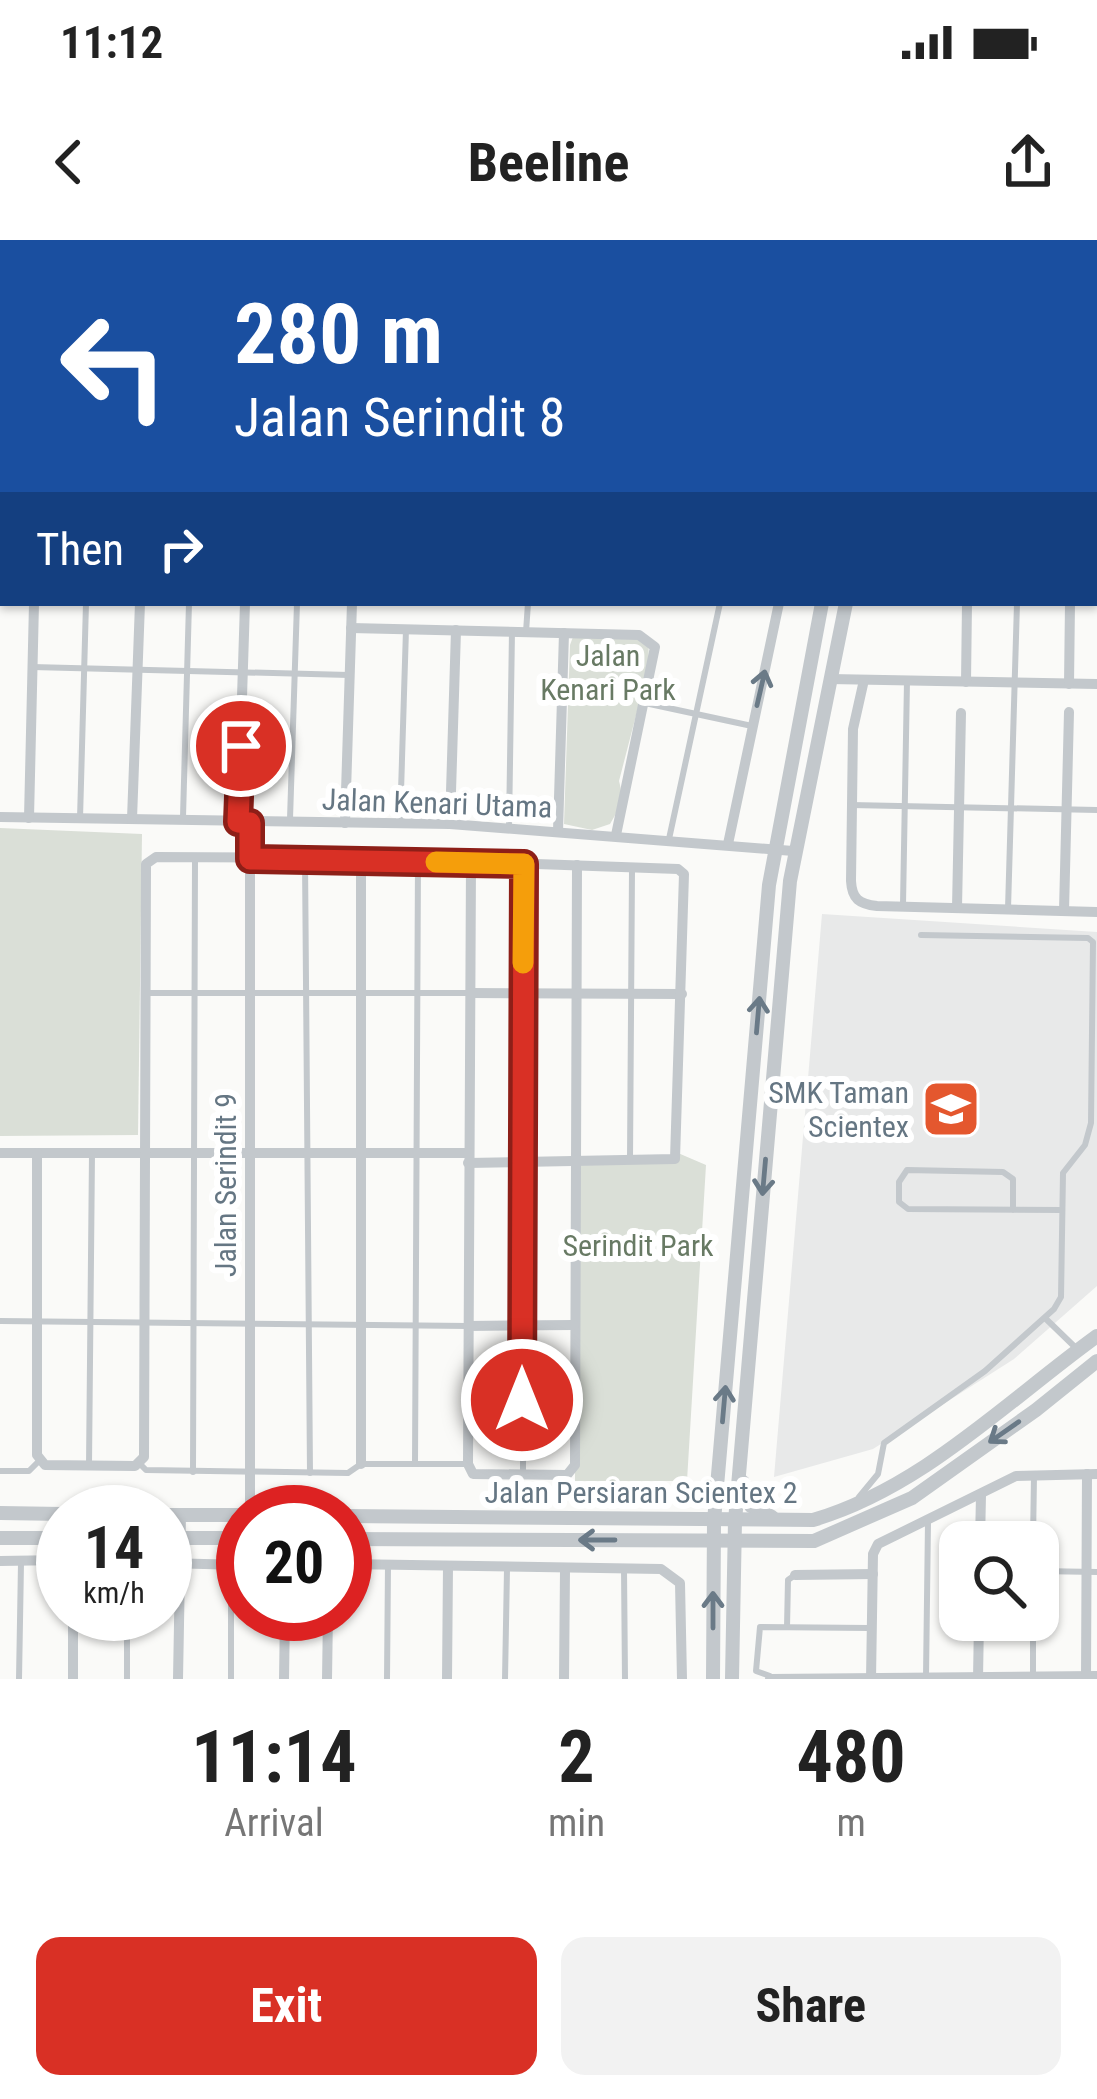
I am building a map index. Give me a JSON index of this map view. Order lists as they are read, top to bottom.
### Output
{
  "streets": {
    "street": ["Jalan Kenari Utama", "Jalan Serindit 9", "Jalan Persiaran Scientex 2"]
  },
  "crossings": [
    ["Jalan Kenari Utama", "Jalan Serindit 9"]
  ],
  "parks": ["Jalan Kenari Park", "Serindit Park"],
  "places": {
    "school or university": ["SMK Taman Scientex"]
  },
  "page": {
    "status": "11:12",
    "header": "Beeline",
    "turn": ["280 m", "Jalan Serindit 8"],
    "then": "Then",
    "speed": "14 km/h",
    "limit": "20",
    "eta": [
      "11:14",
      "Arrival",
      "2",
      "min",
      "480",
      "m"
    ],
    "buttons": ["Exit", "Share"]
  }
}
